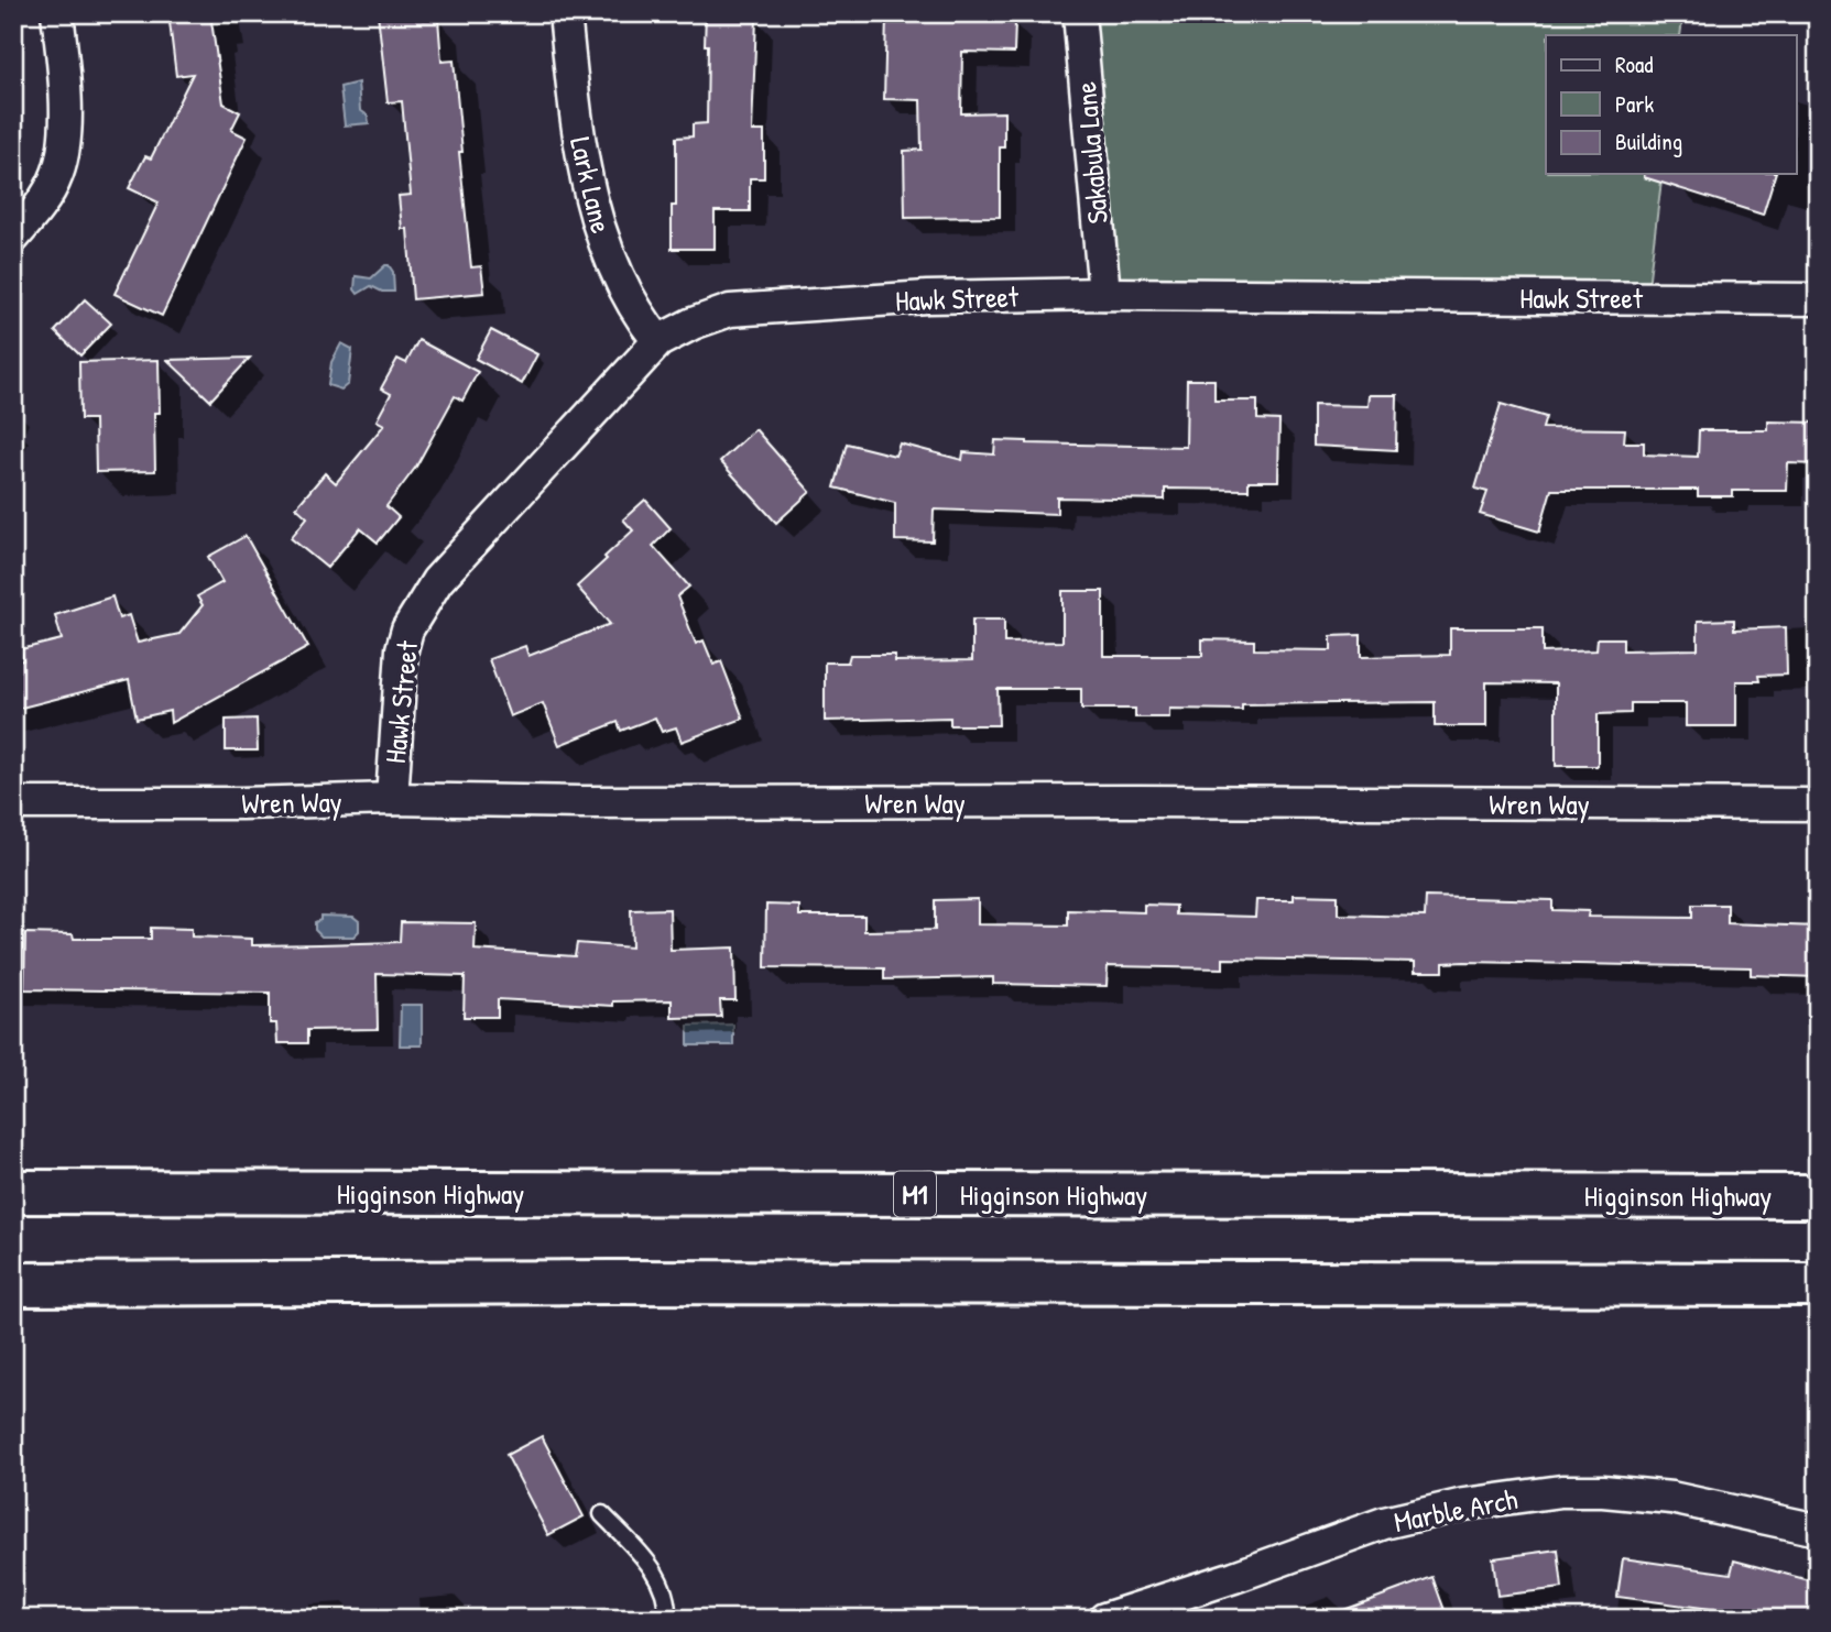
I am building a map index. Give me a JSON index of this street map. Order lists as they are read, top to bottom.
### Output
{
  "streets": {
    "highway": ["Higginson Highway", "M1"],
    "street": [
      "Sakabula Lane",
      "Lark Lane",
      "Hawk Street",
      "Wren Way",
      "Marble Arch"
    ]
  },
  "crossings": [
    ["Sakabula Lane", "Hawk Street"],
    ["Lark Lane", "Hawk Street"],
    ["Hawk Street", "Wren Way"]
  ],
  "legend": ["Road", "Park", "Building"]
}
